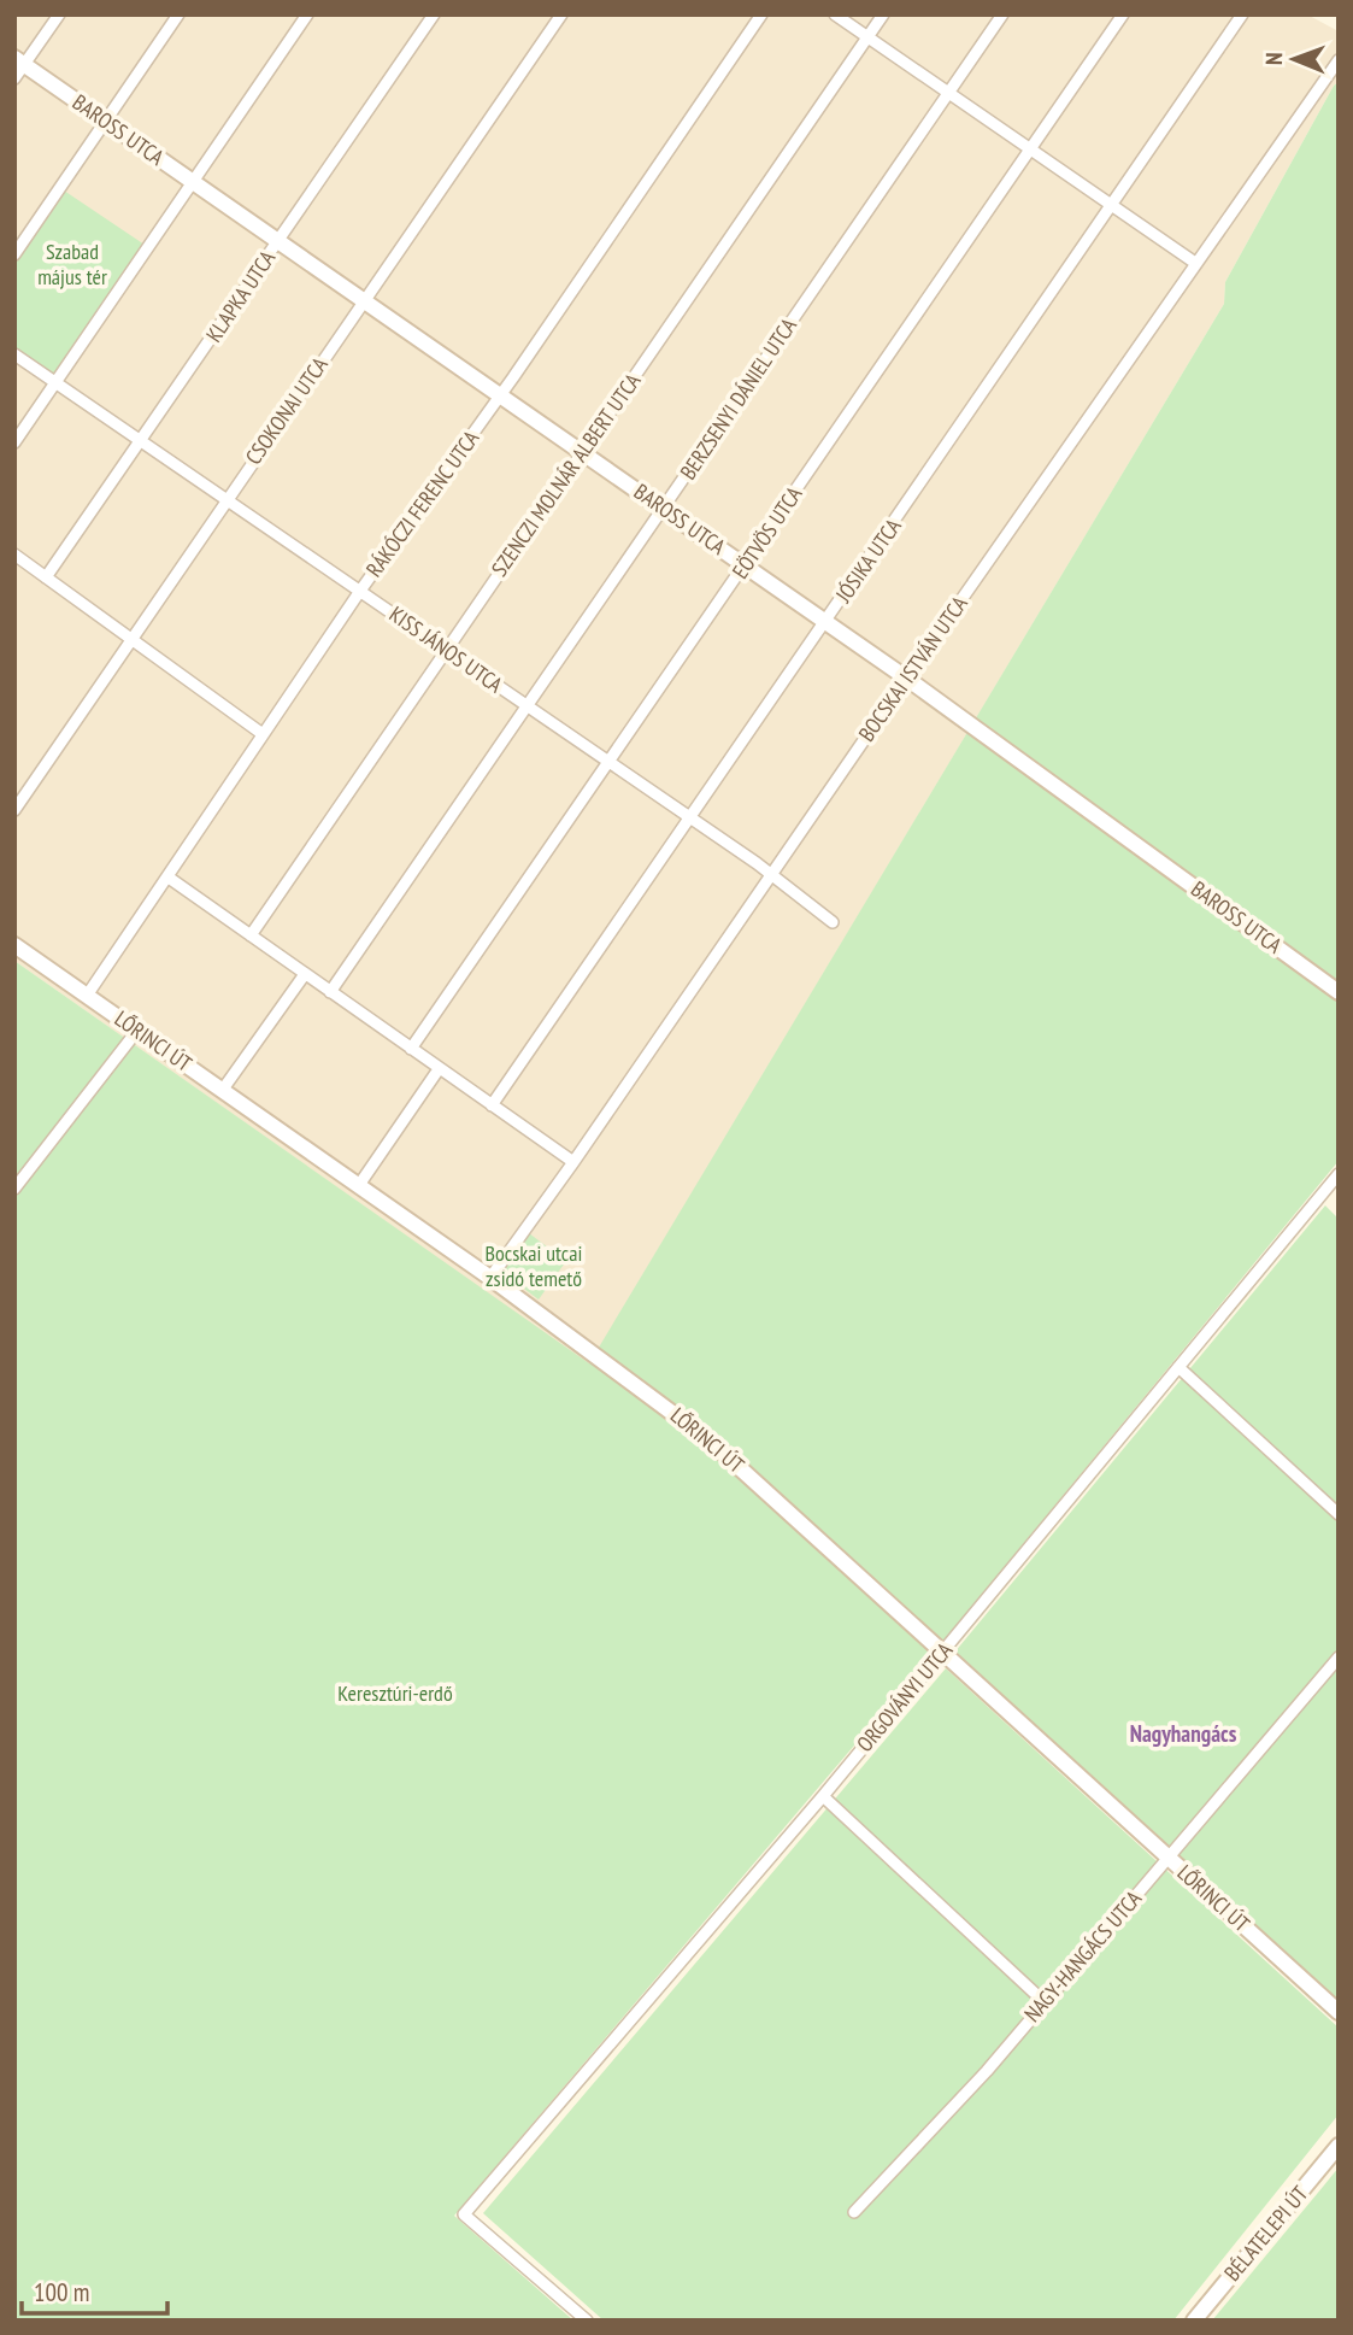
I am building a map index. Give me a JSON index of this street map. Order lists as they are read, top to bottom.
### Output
{
  "streets": {
    "street": [
      "BAROSS UTCA",
      "KLAPKA UTCA",
      "BERZSENYI DÁNIEL UTCA",
      "CSOKONAI UTCA",
      "SZENCZI MOLNÁR ALBERT UTCA",
      "RÁKÓCZI FERENC UTCA",
      "EÖTVÖS UTCA",
      "JÓSIKA UTCA",
      "KISS JÁNOS UTCA",
      "BOCSKAI ISTVÁN UTCA",
      "LŐRINCI ÚT",
      "ORGOVÁNYI UTCA",
      "NAGY-HANGÁCS UTCA",
      "BÉLATELEPI ÚT"
    ]
  },
  "crossings": [
    ["BAROSS UTCA", "KLAPKA UTCA"],
    ["BAROSS UTCA", "BERZSENYI DÁNIEL UTCA"],
    ["BAROSS UTCA", "CSOKONAI UTCA"],
    ["BAROSS UTCA", "SZENCZI MOLNÁR ALBERT UTCA"],
    ["BAROSS UTCA", "RÁKÓCZI FERENC UTCA"],
    ["BAROSS UTCA", "EÖTVÖS UTCA"],
    ["BAROSS UTCA", "JÓSIKA UTCA"],
    ["BAROSS UTCA", "BOCSKAI ISTVÁN UTCA"],
    ["KLAPKA UTCA", "KISS JÁNOS UTCA"],
    ["BERZSENYI DÁNIEL UTCA", "KISS JÁNOS UTCA"],
    ["CSOKONAI UTCA", "KISS JÁNOS UTCA"],
    ["SZENCZI MOLNÁR ALBERT UTCA", "KISS JÁNOS UTCA"],
    ["RÁKÓCZI FERENC UTCA", "KISS JÁNOS UTCA"],
    ["RÁKÓCZI FERENC UTCA", "LŐRINCI ÚT"],
    ["EÖTVÖS UTCA", "KISS JÁNOS UTCA"],
    ["JÓSIKA UTCA", "KISS JÁNOS UTCA"],
    ["KISS JÁNOS UTCA", "BOCSKAI ISTVÁN UTCA"],
    ["BOCSKAI ISTVÁN UTCA", "LŐRINCI ÚT"],
    ["LŐRINCI ÚT", "ORGOVÁNYI UTCA"],
    ["LŐRINCI ÚT", "NAGY-HANGÁCS UTCA"]
  ],
  "districts": ["Nagyhangács"],
  "parks": ["Szabad május tér", "Bocskai utcai zsidó temető", "Keresztúri-erdő"],
  "scale_bar": "100 m",
  "north": "left"
}
